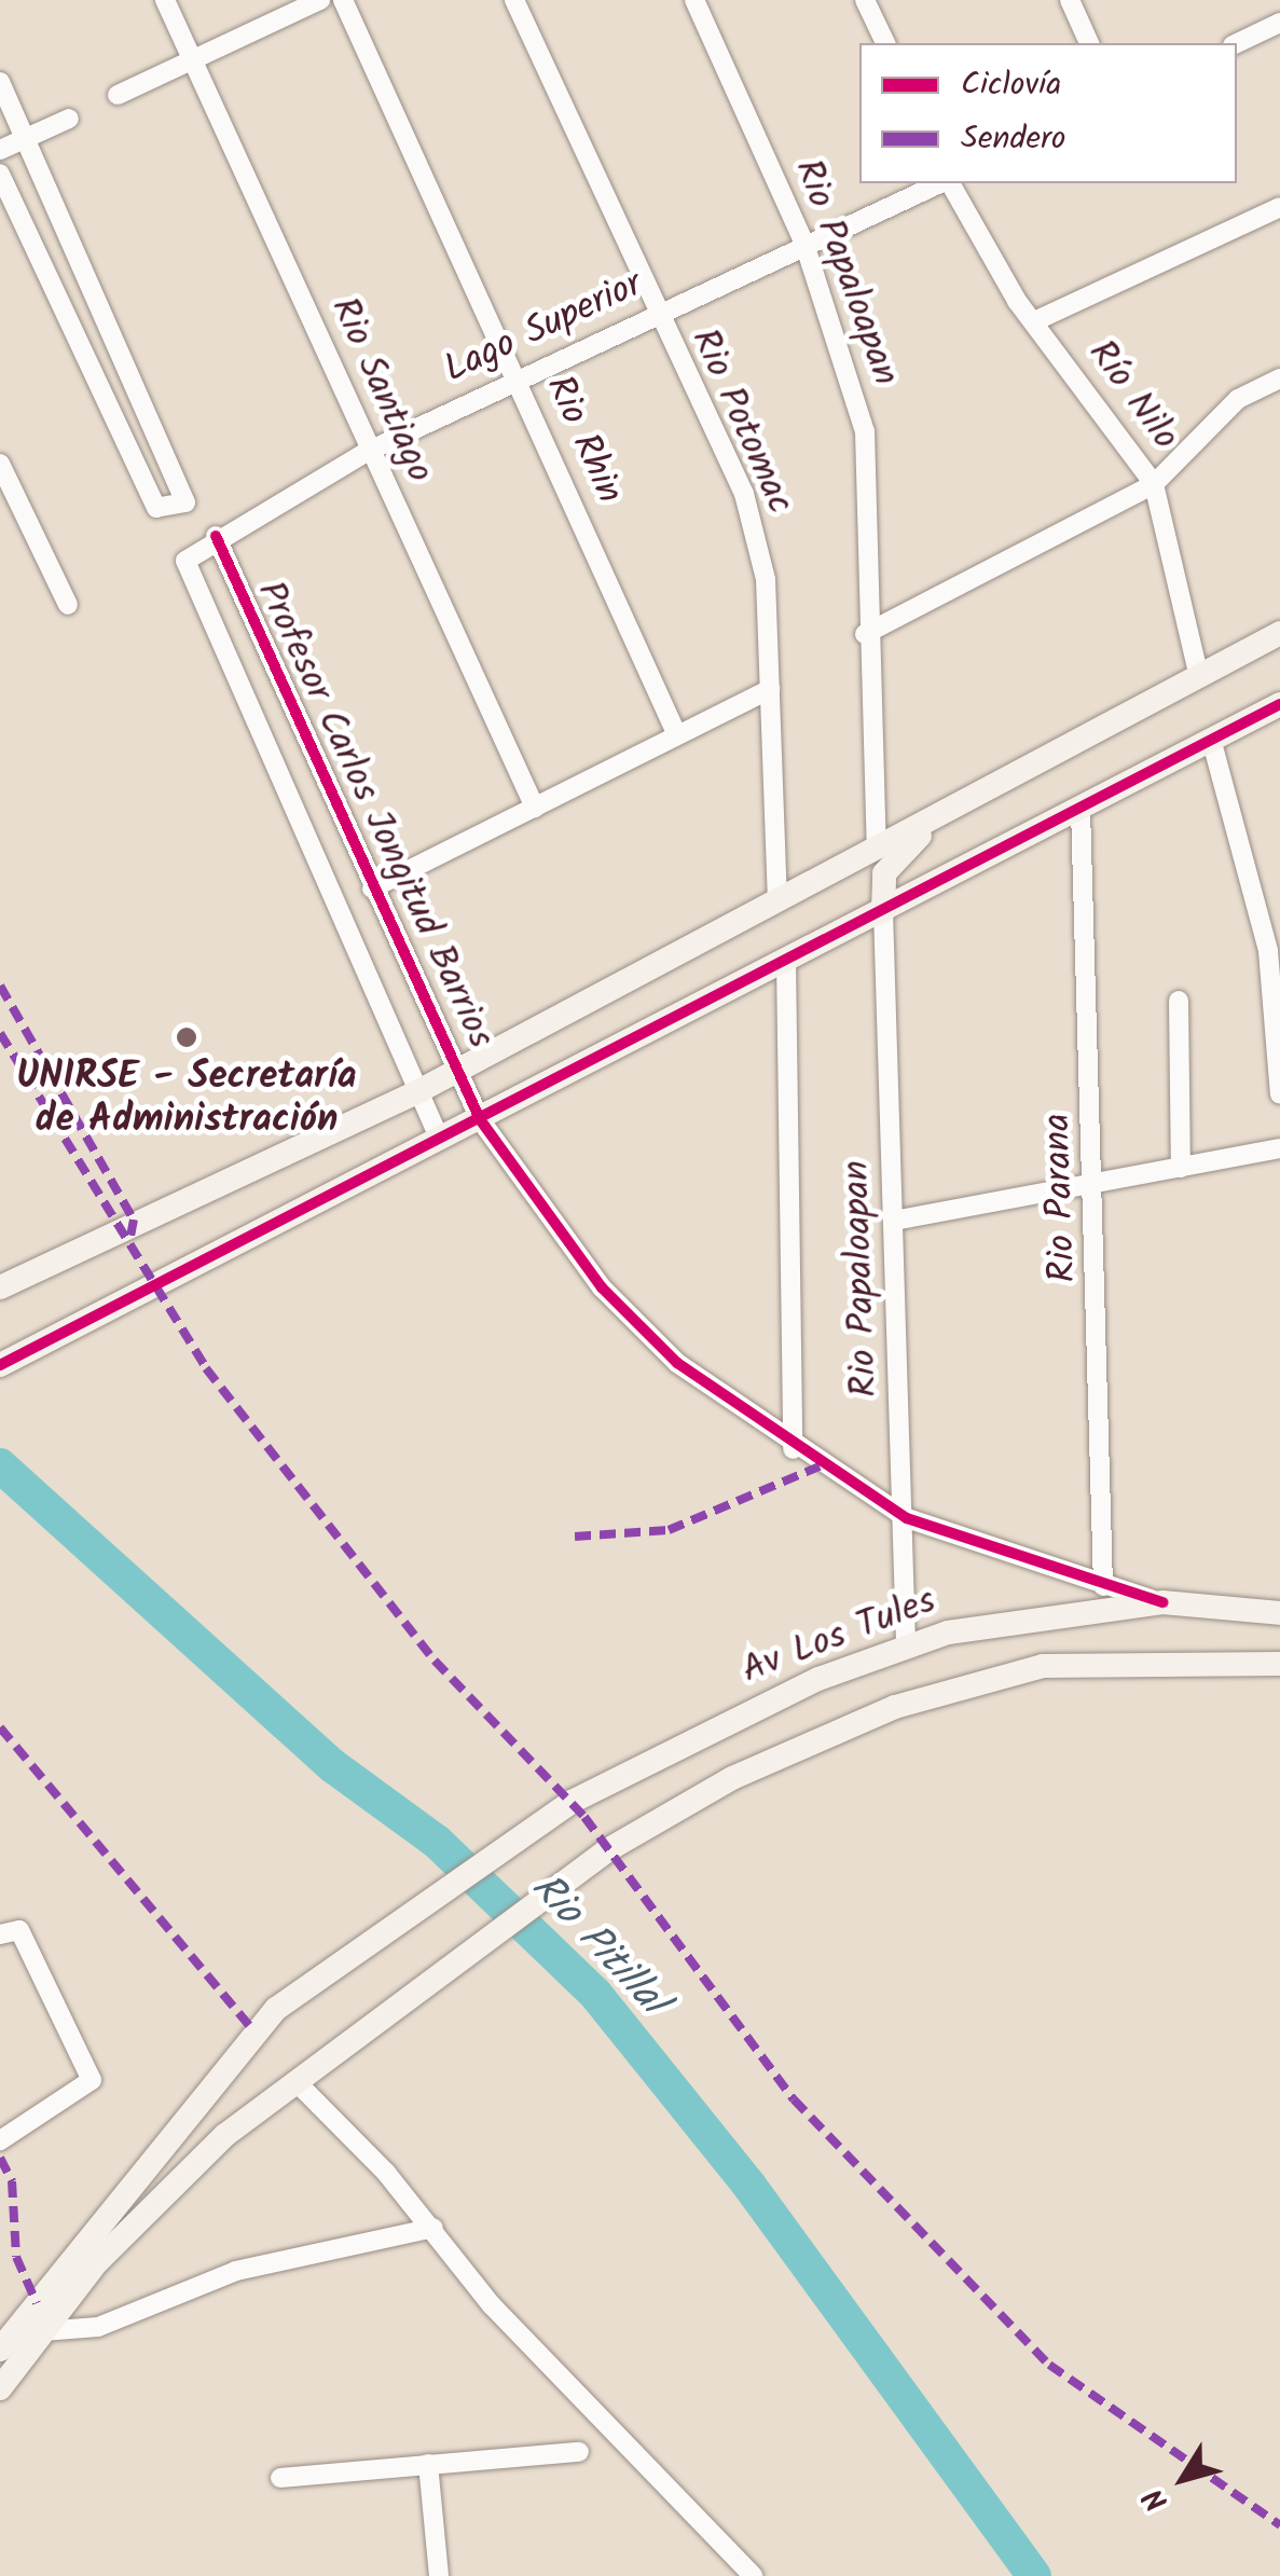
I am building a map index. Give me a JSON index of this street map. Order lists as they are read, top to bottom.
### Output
{
  "streets": {
    "street": [
      "Rio Papaloapan",
      "Lago Superior",
      "Rio Santiago",
      "Río Nilo",
      "Rio Potomac",
      "Rio Rhin",
      "Profesor Carlos Jongitud Barrios",
      "Rio Parana",
      "Av Los Tules"
    ]
  },
  "crossings": [
    ["Rio Papaloapan", "Lago Superior"],
    ["Rio Papaloapan", "Profesor Carlos Jongitud Barrios"],
    ["Rio Papaloapan", "Av Los Tules"],
    ["Lago Superior", "Rio Santiago"],
    ["Lago Superior", "Rio Potomac"],
    ["Lago Superior", "Rio Rhin"],
    ["Lago Superior", "Profesor Carlos Jongitud Barrios"],
    ["Profesor Carlos Jongitud Barrios", "Rio Parana"],
    ["Profesor Carlos Jongitud Barrios", "Av Los Tules"]
  ],
  "water": ["Rio Pitillal"],
  "places": ["UNIRSE - Secretaría de Administración"],
  "legend": ["Ciclovía", "Sendero"],
  "north": "bottom left"
}
